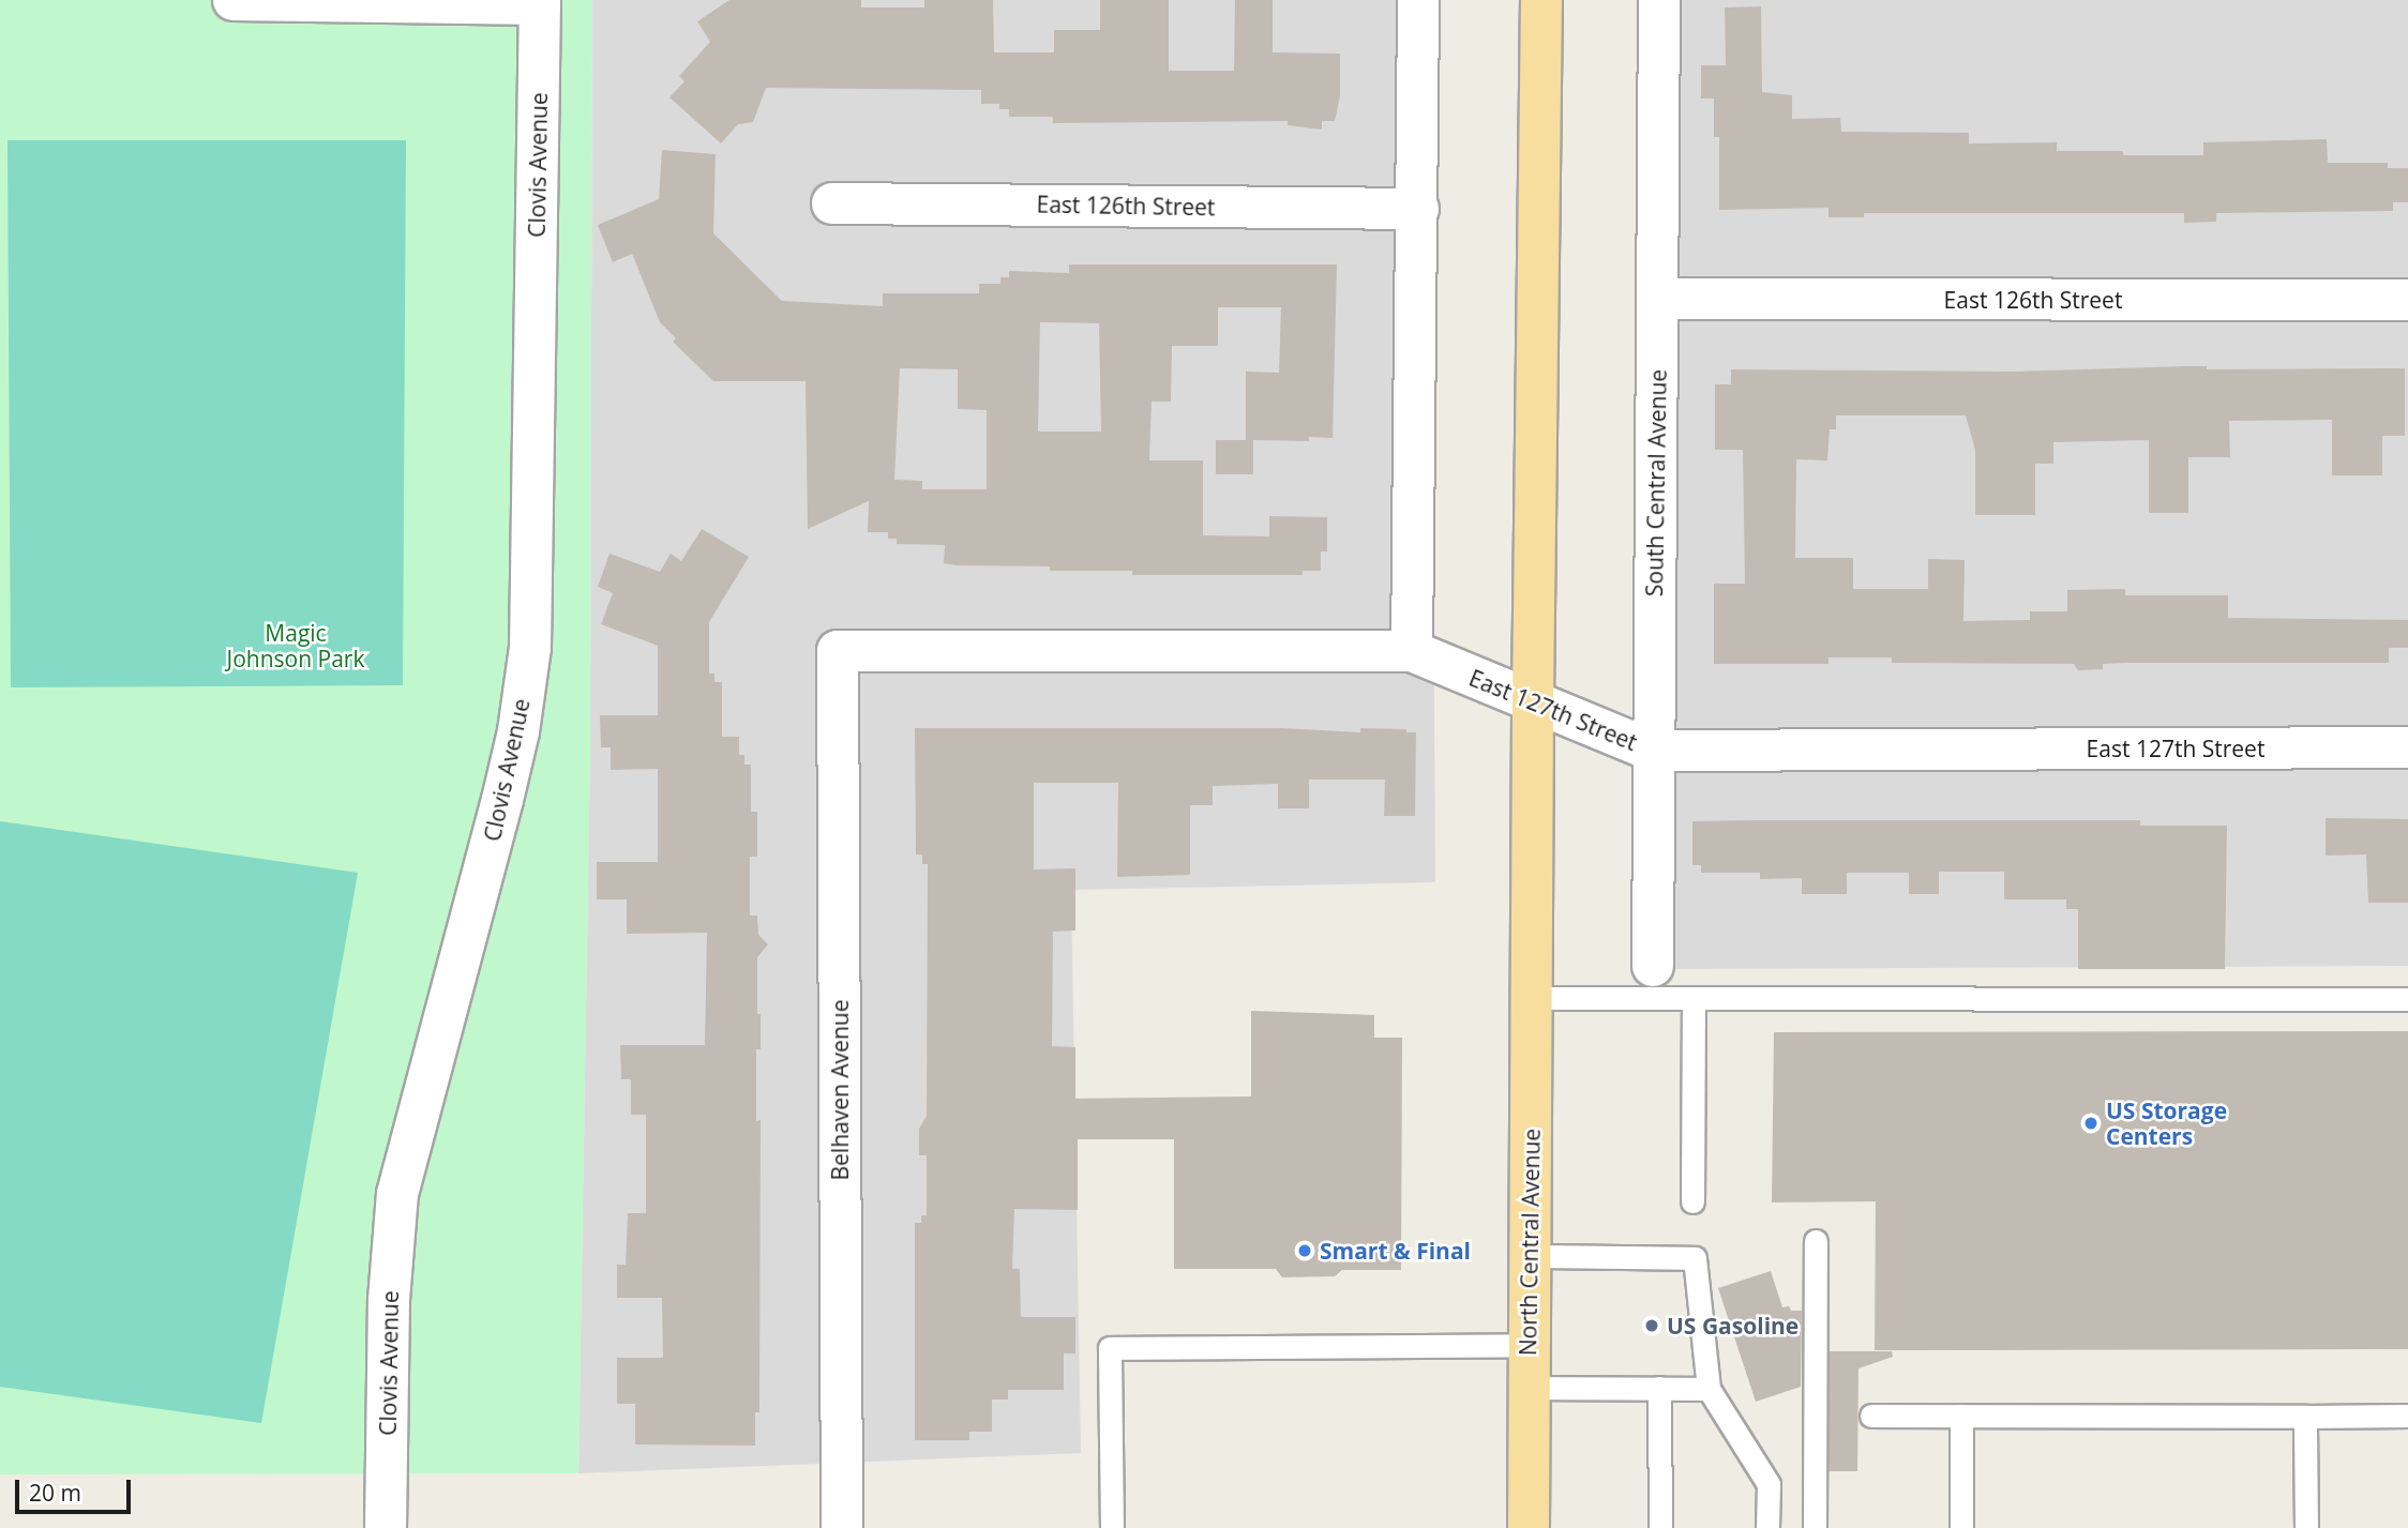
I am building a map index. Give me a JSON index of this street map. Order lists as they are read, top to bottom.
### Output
{
  "streets": {
    "main road": ["North Central Avenue"],
    "street": [
      "Clovis Avenue",
      "East 126th Street",
      "South Central Avenue",
      "East 127th Street",
      "Belhaven Avenue"
    ]
  },
  "crossings": [
    ["East 126th Street", "South Central Avenue"],
    ["South Central Avenue", "East 127th Street"],
    ["East 127th Street", "Belhaven Avenue"],
    ["East 127th Street", "North Central Avenue"]
  ],
  "parks": ["Magic Johnson Park"],
  "places": ["US Storage Centers", "Smart & Final", "US Gasoline"],
  "scale_bar": "20 m"
}
